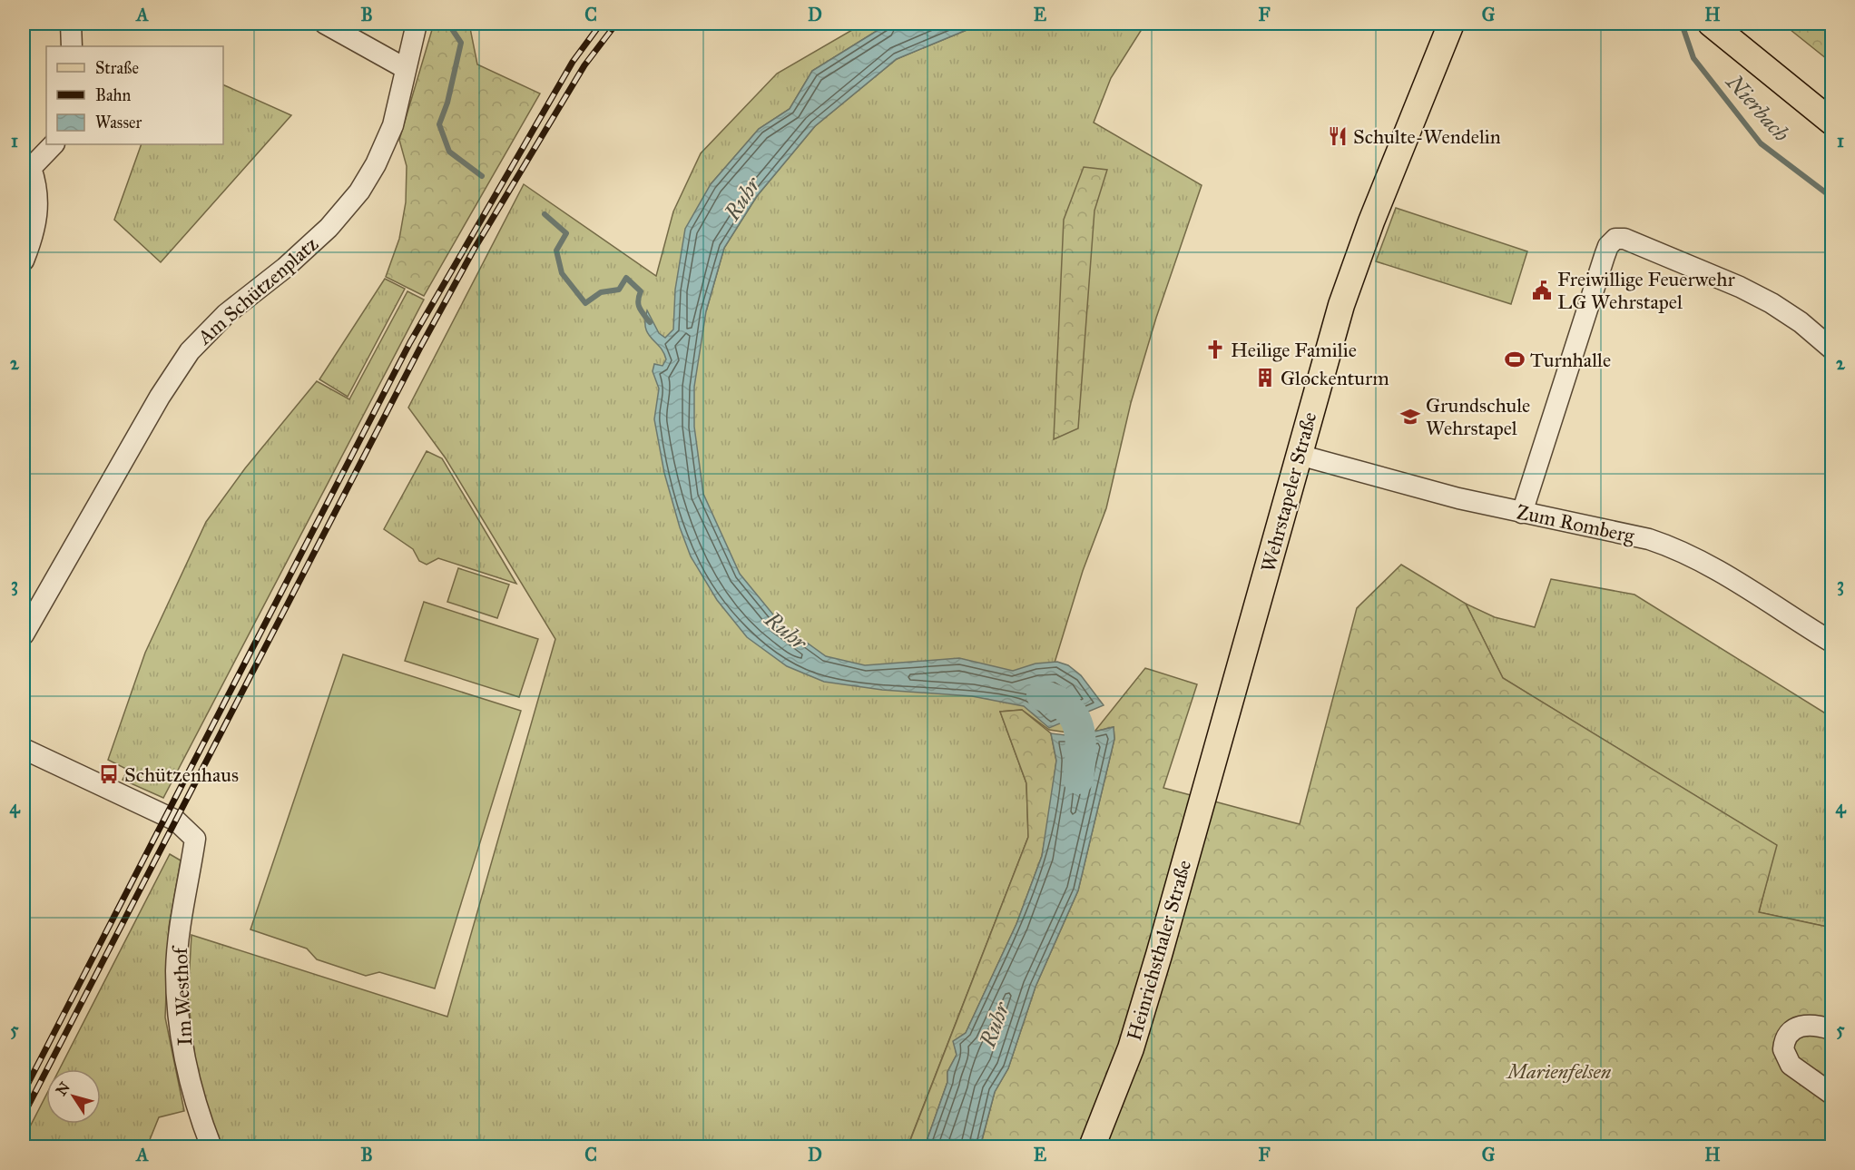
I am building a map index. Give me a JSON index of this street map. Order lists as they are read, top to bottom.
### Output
{
  "streets": {
    "main road": ["Wehrstapeler Straße", "Heinrichsthaler Straße"],
    "street": ["Am Schützenplatz", "Zum Romberg", "Im Westhof"]
  },
  "crossings": [
    ["Wehrstapeler Straße", "Zum Romberg"],
    ["Wehrstapeler Straße", "Heinrichsthaler Straße"]
  ],
  "water": ["Nierbach", "Ruhr"],
  "parks": ["Marienfelsen"],
  "places": {
    "restaurant": ["Schulte-Wendelin"],
    "public building": ["Freiwillige Feuerwehr LG Wehrstapel"],
    "church": ["Heilige Familie"],
    "sports": ["Turnhalle"],
    "building": ["Glockenturm"],
    "school or university": ["Grundschule Wehrstapel"],
    "bus stop": ["Schützenhaus"]
  },
  "legend": ["Straße", "Bahn", "Wasser"],
  "north": "top left",
  "grid": {
    "columns": [
      "A",
      "B",
      "C",
      "D",
      "E",
      "F",
      "G",
      "H"
    ],
    "rows": [
      "1",
      "2",
      "3",
      "4",
      "5"
    ]
  }
}
